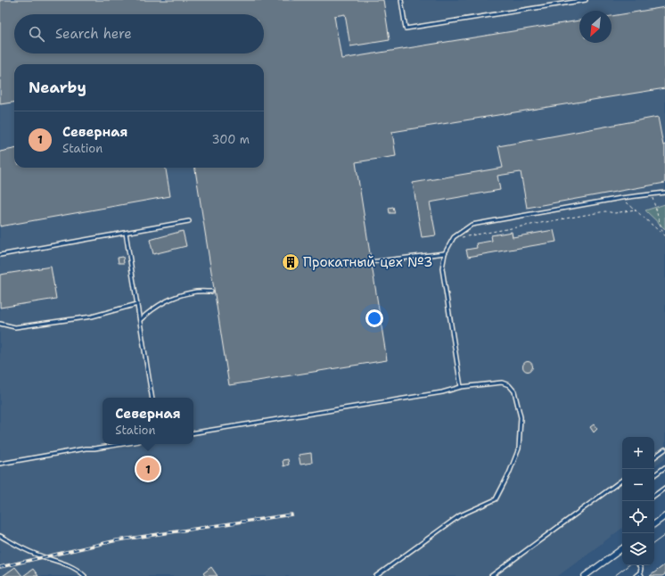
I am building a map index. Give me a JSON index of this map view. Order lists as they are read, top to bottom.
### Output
{
  "places": {
    "building": ["Прокатный цех №3"]
  },
  "north": "bottom left",
  "page": {
    "search": "Search here",
    "heading": "Nearby",
    "list": [
      {
        "mark": "1",
        "name": "Северная",
        "note": "Station",
        "value": "300 m"
      }
    ],
    "popup": ["Северная", "Station"],
    "map_buttons": ["+", "−"],
    "pins": "1"
  }
}
